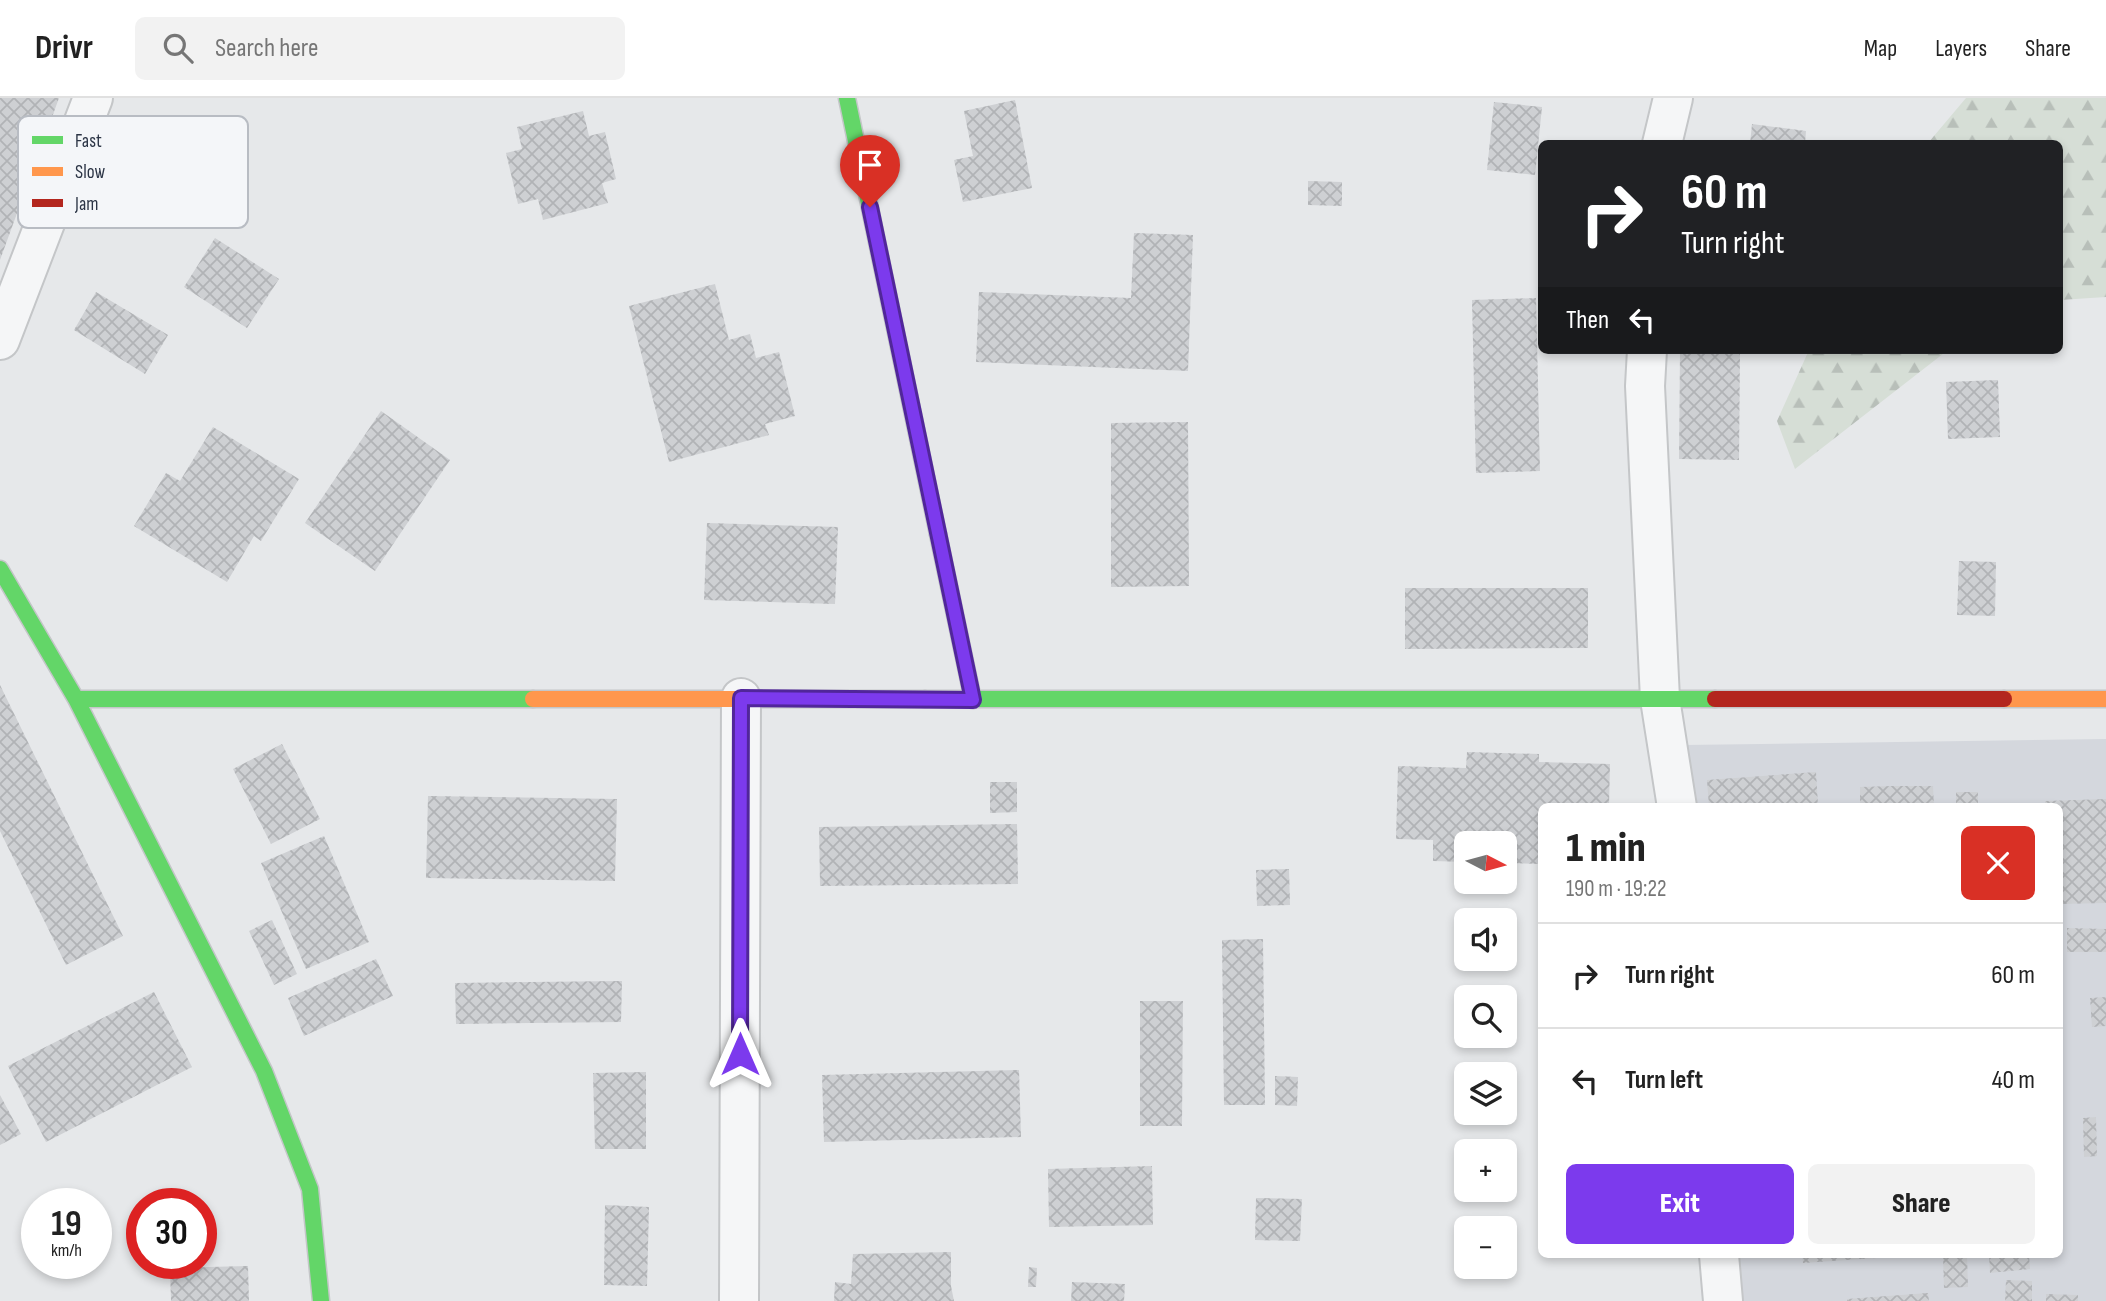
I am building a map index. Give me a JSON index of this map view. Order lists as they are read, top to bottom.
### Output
{
  "legend": ["Fast", "Slow", "Jam"],
  "north": "right",
  "page": {
    "header": "Drivr",
    "search": "Search here",
    "nav": ["Map", "Layers", "Share"],
    "turn": ["60 m", "Turn right"],
    "then": "Then",
    "heading": ["1 min", "190 m · 19:22"],
    "map_buttons": ["+", "−"],
    "list": [
      {
        "name": "Turn right",
        "value": "60 m"
      },
      {
        "name": "Turn left",
        "value": "40 m"
      }
    ],
    "buttons": ["Exit", "Share"],
    "speed": "19 km/h",
    "limit": "30"
  }
}
